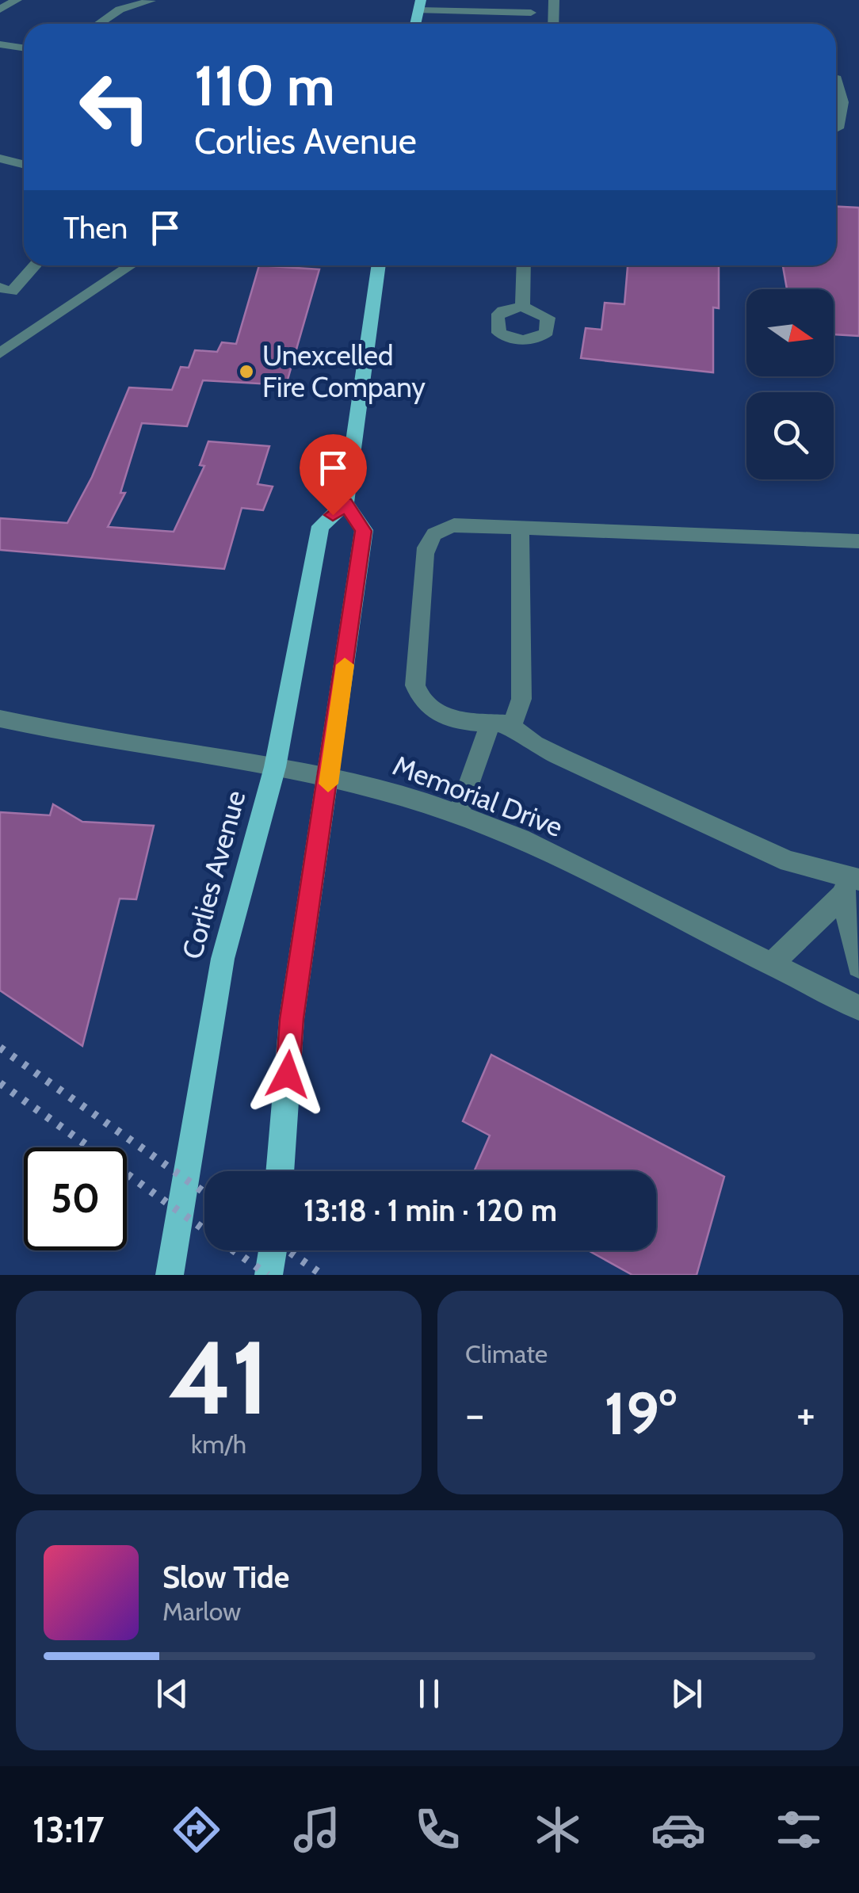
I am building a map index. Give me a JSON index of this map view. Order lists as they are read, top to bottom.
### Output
{
  "streets": {
    "main road": ["Corlies Avenue"],
    "street": ["Memorial Drive"]
  },
  "crossings": [
    ["Memorial Drive", "Corlies Avenue"]
  ],
  "places": ["Unexcelled Fire Company"],
  "north": "right",
  "page": {
    "turn": ["110 m", "Corlies Avenue"],
    "then": "Then",
    "limit": "50",
    "trip": "13:18 · 1 min · 120 m",
    "tile": [
      ["41", "km/h"],
      "Climate"
    ],
    "heat": ["−", "19°", "+"],
    "song": ["Slow Tide", "Marlow"],
    "tabs": "13:17"
  }
}
